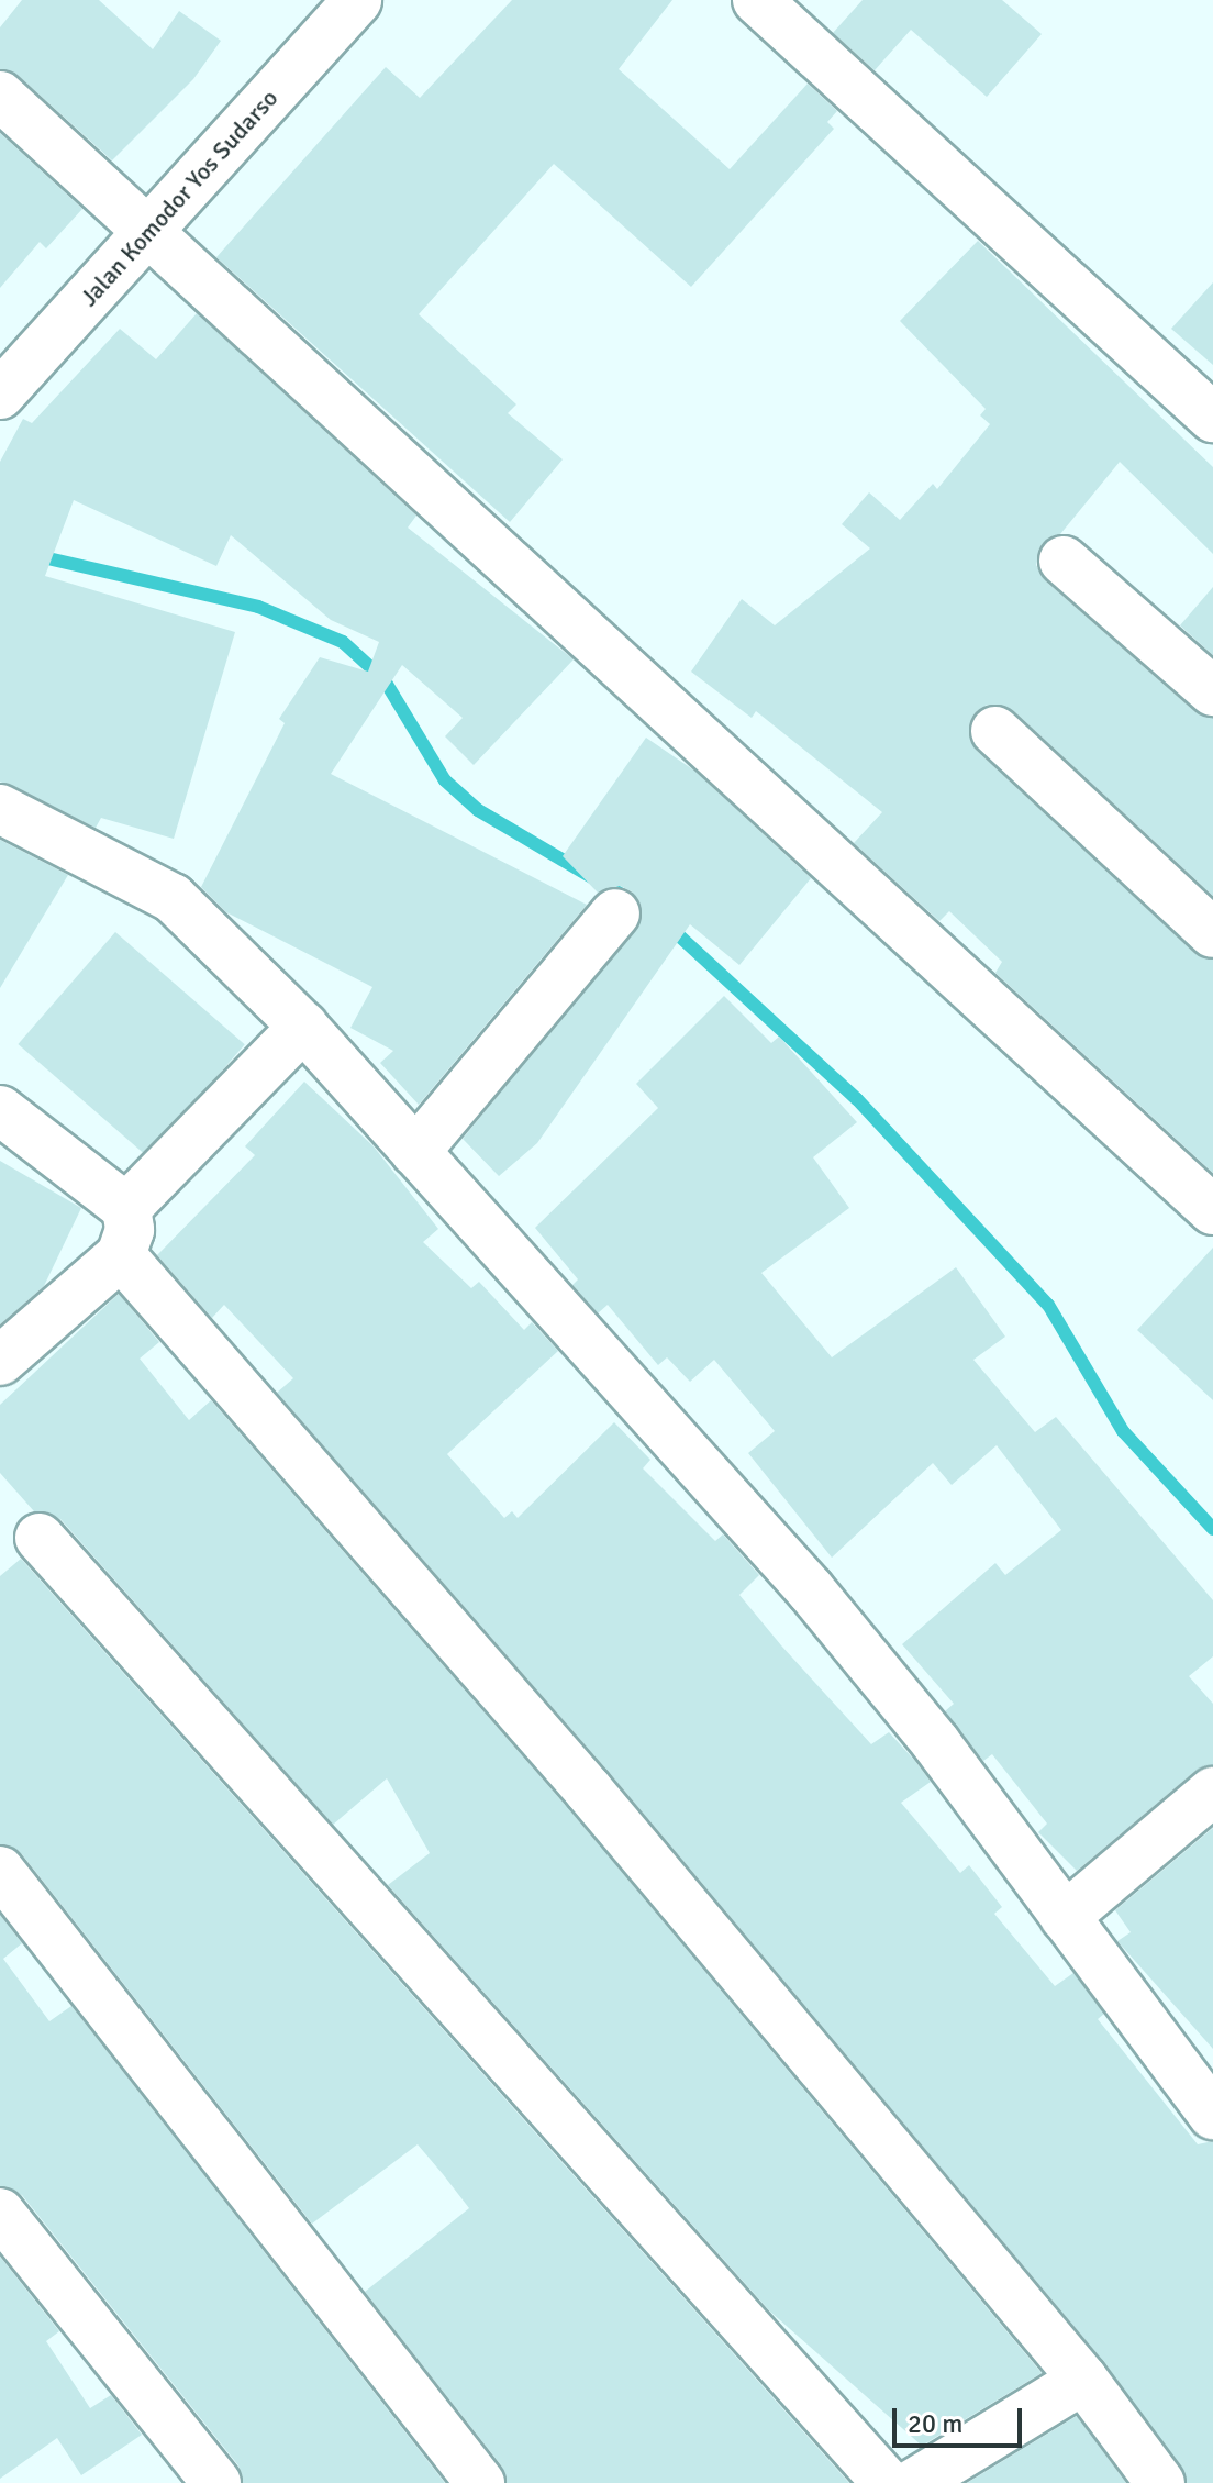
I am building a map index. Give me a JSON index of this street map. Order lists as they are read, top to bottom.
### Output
{
  "streets": {
    "street": ["Jalan Komodor Yos Sudarso"]
  },
  "scale_bar": "20 m"
}
